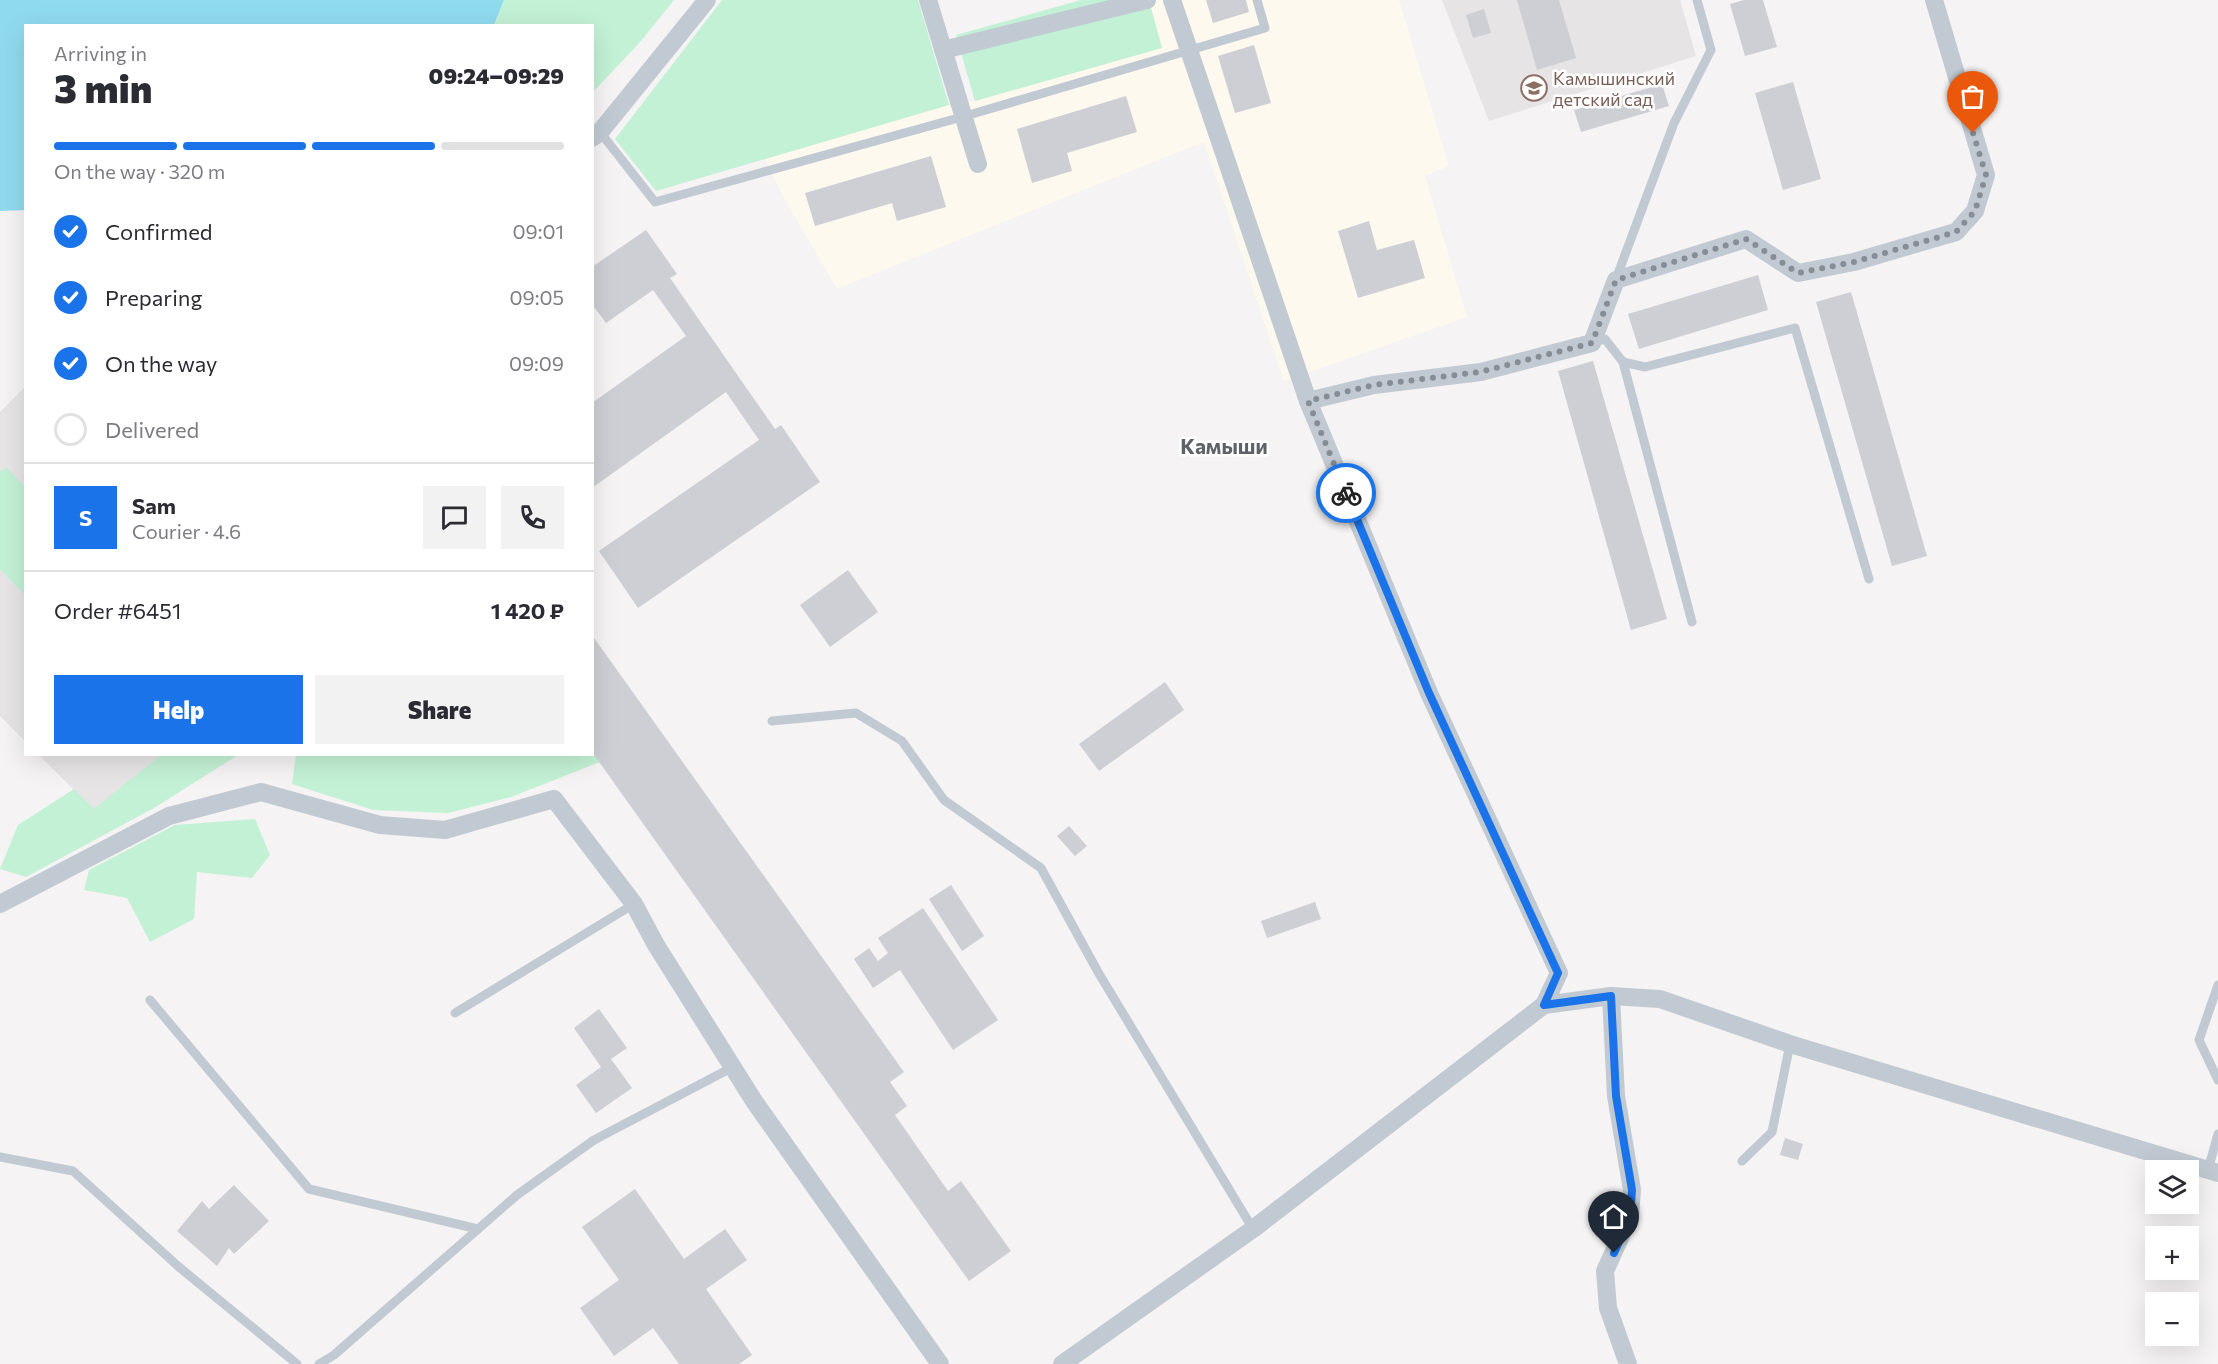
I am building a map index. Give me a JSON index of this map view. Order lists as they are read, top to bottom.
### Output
{
  "districts": ["Камыши"],
  "places": {
    "school or university": ["Камышинский детский сад"]
  },
  "page": {
    "heading": ["3 min", "Arriving in", "09:24–09:29"],
    "panel": [
      "Sam",
      "Courier · 4.6",
      "Order #6451",
      "1 420 ₽"
    ],
    "bar": "On the way · 320 m",
    "list": [
      ["Confirmed", "09:01"],
      ["Preparing", "09:05"],
      ["On the way", "09:09"],
      "Delivered"
    ],
    "round": "S",
    "buttons": ["Help", "Share"],
    "map_buttons": ["+", "−"]
  }
}
